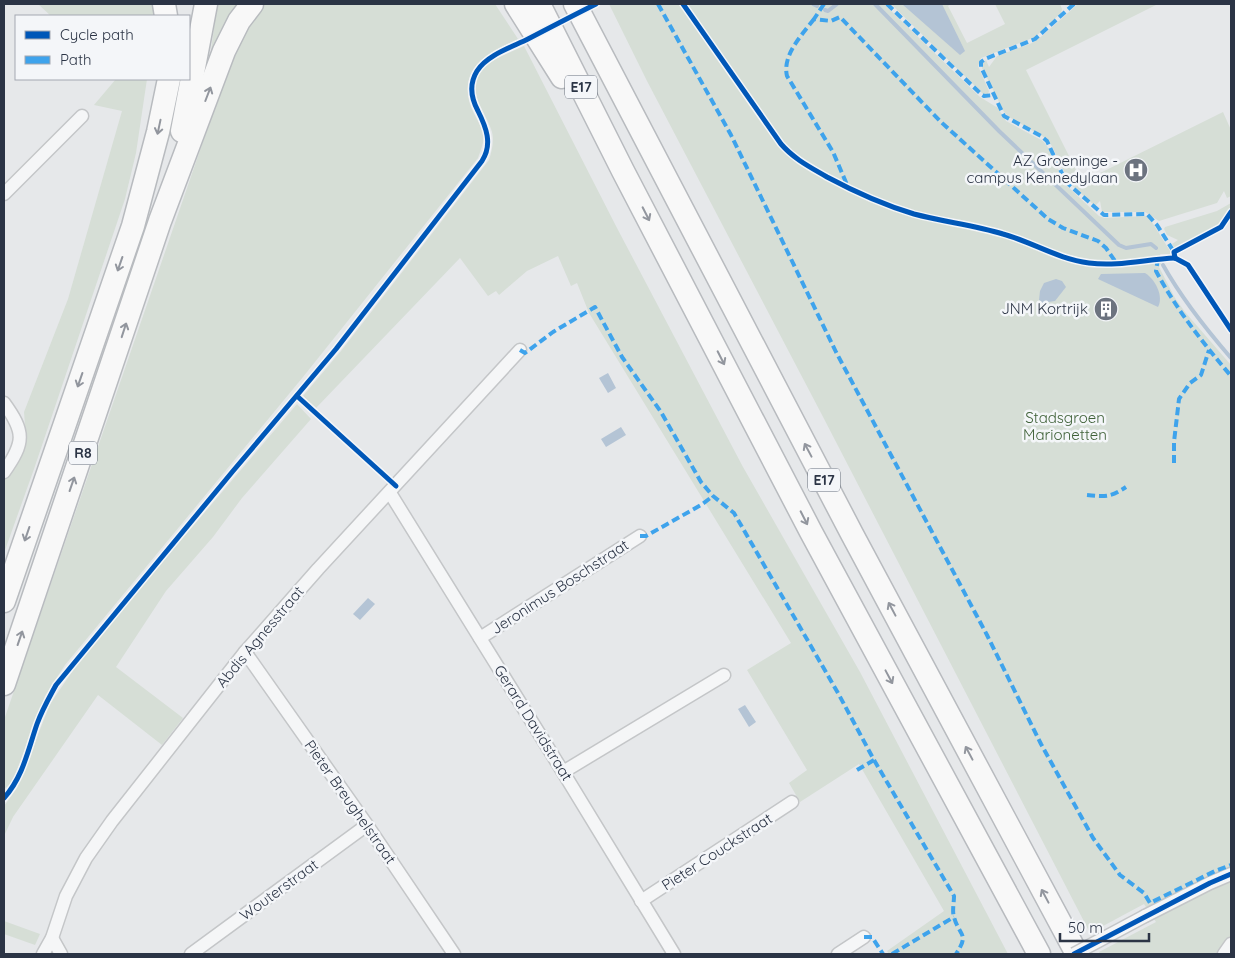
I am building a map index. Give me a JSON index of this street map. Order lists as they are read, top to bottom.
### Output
{
  "streets": {
    "highway": ["E17", "R8"],
    "street": [
      "Jeronimus Boschstraat",
      "Abdis Agnesstraat",
      "Gerard Davidstraat",
      "Pieter Breughelstraat",
      "Pieter Couckstraat",
      "Wouterstraat"
    ]
  },
  "crossings": [
    ["Jeronimus Boschstraat", "Gerard Davidstraat"],
    ["Abdis Agnesstraat", "Gerard Davidstraat"],
    ["Abdis Agnesstraat", "Pieter Breughelstraat"],
    ["Gerard Davidstraat", "Pieter Couckstraat"],
    ["Pieter Breughelstraat", "Wouterstraat"]
  ],
  "parks": ["Stadsgroen Marionetten"],
  "places": {
    "hospital": ["AZ Groeninge - campus Kennedylaan"],
    "building": ["JNM Kortrijk"]
  },
  "legend": ["Cycle path", "Path"],
  "scale_bar": "50 m"
}
